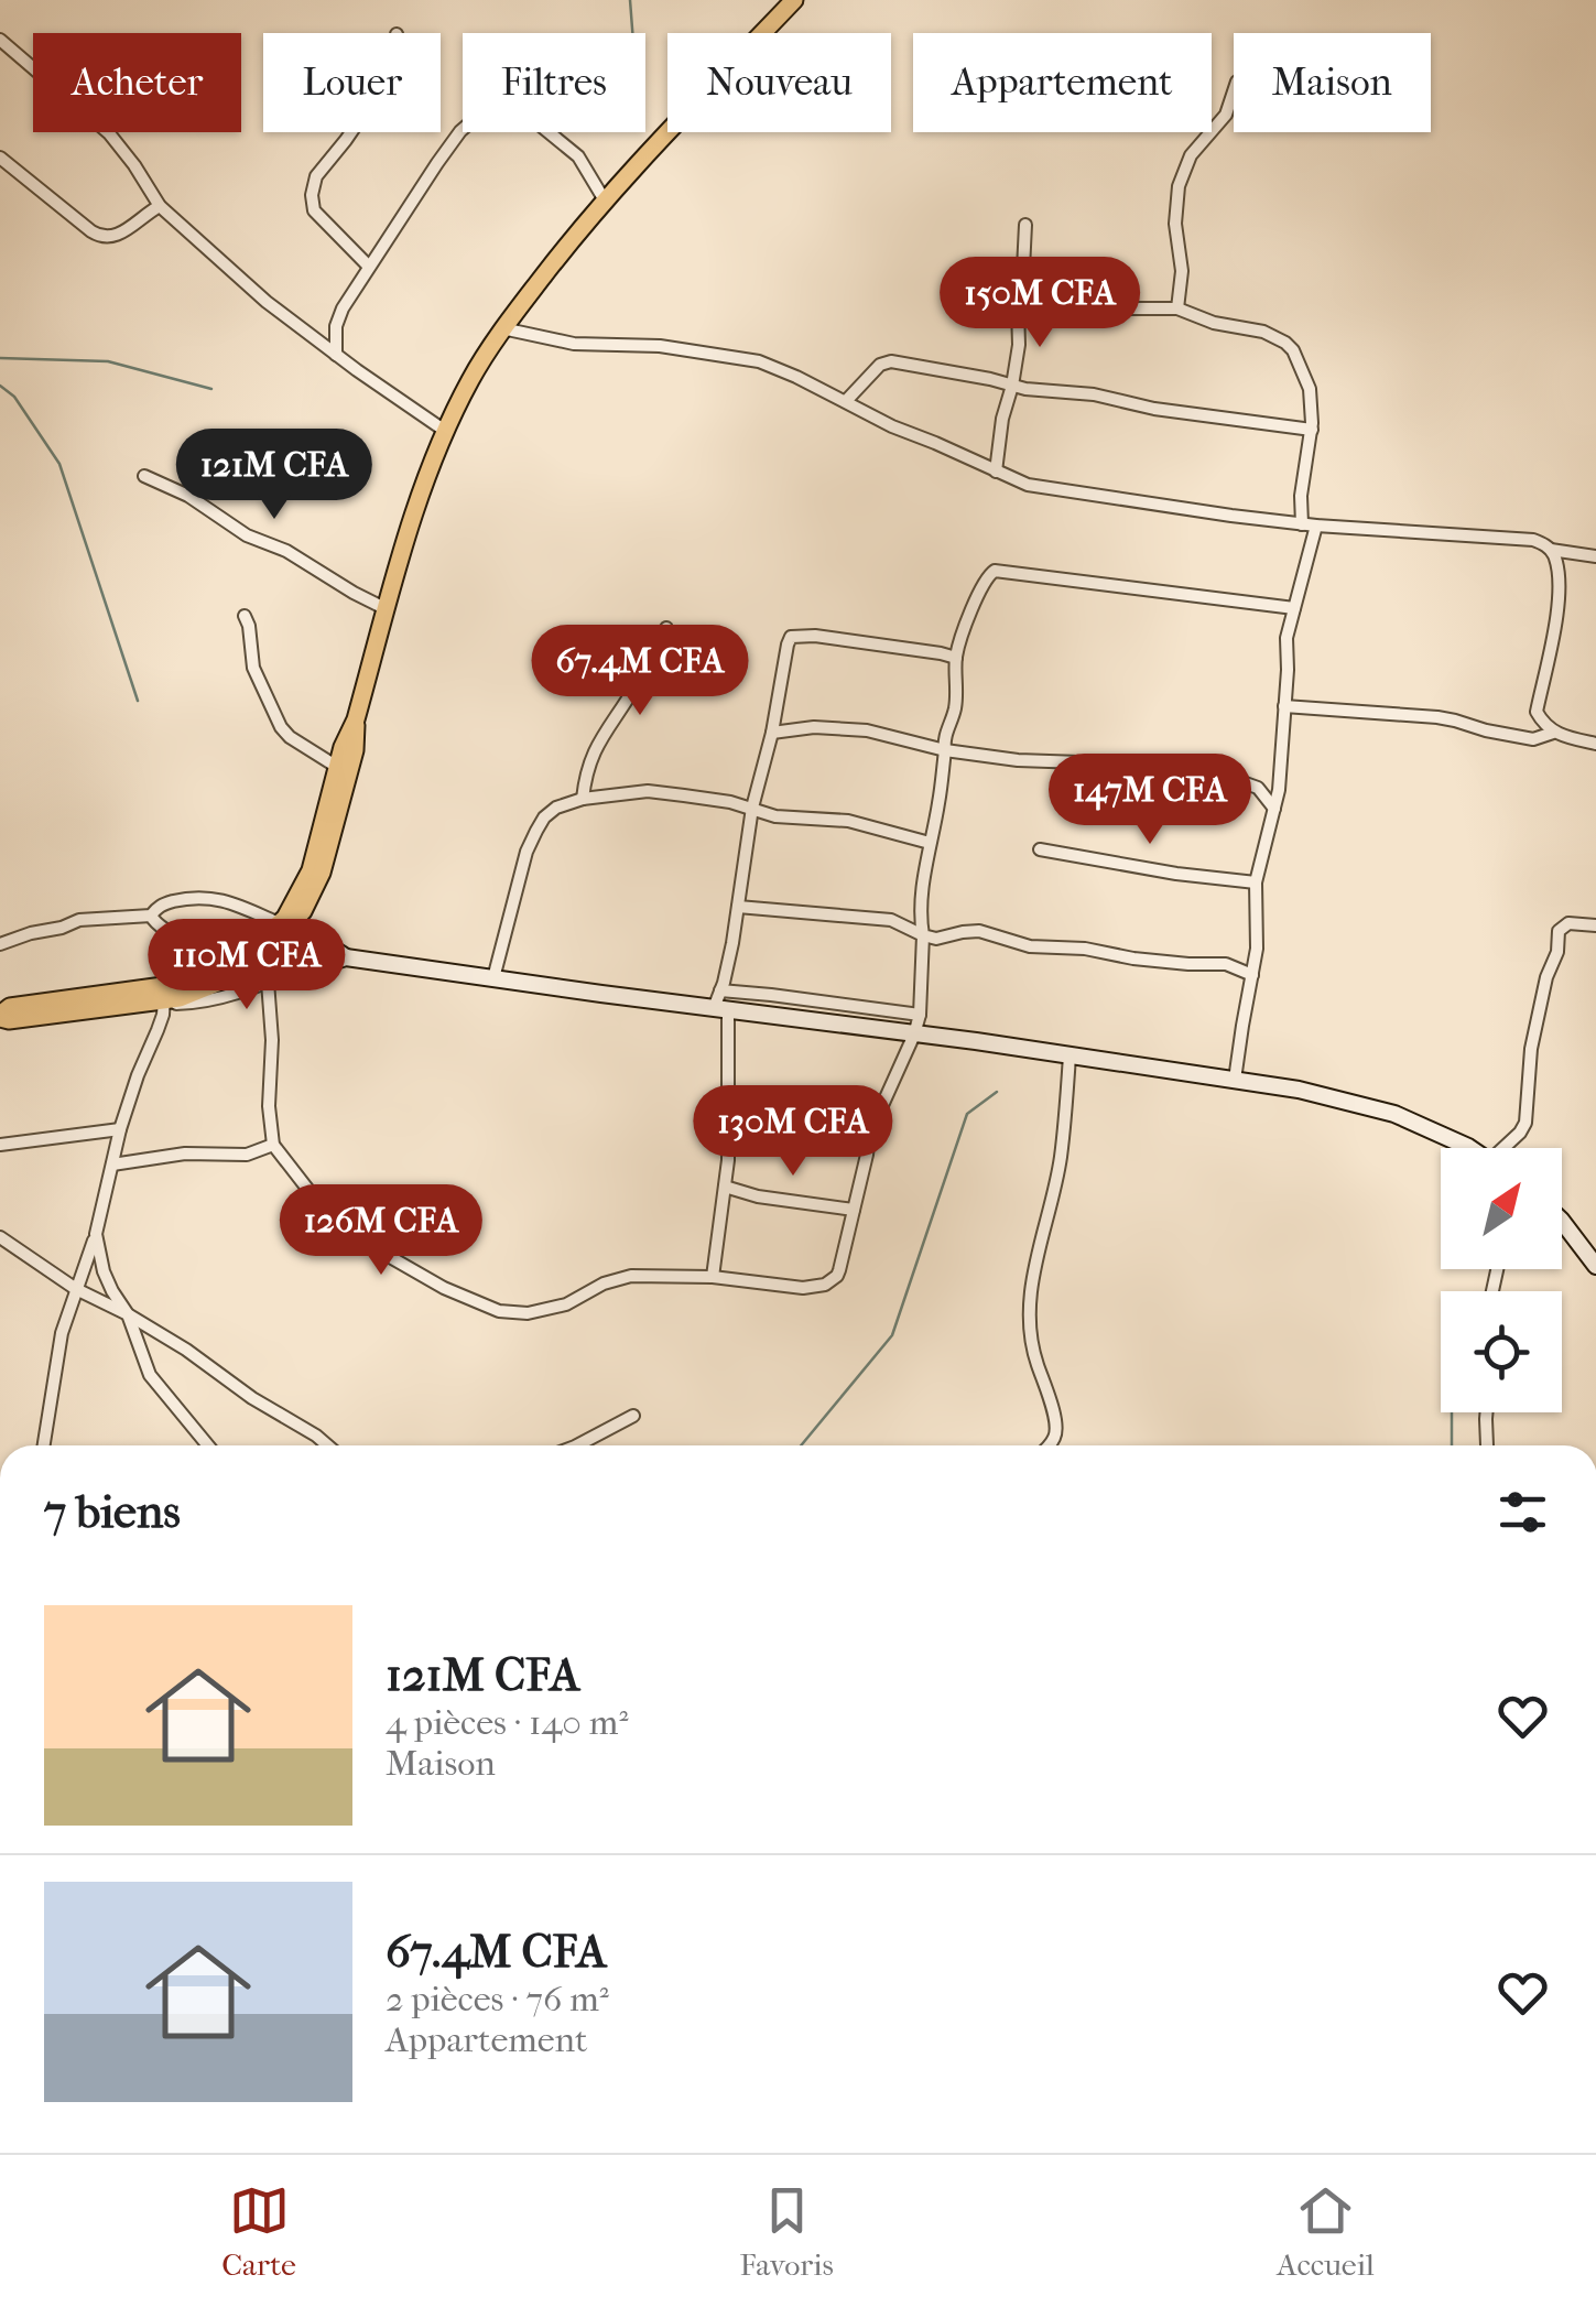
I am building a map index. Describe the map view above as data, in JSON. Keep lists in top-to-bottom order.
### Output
{
  "north": "top right",
  "page": {
    "chip": [
      "Acheter",
      "Louer",
      "Filtres",
      "Nouveau",
      "Appartement",
      "Maison"
    ],
    "price": [
      "150M CFA",
      "121M CFA",
      "67.4M CFA",
      "147M CFA",
      "110M CFA",
      "130M CFA",
      "126M CFA"
    ],
    "heading": "7 biens",
    "list": [
      {
        "name": "121M CFA",
        "note": "4 pièces · 140 m² · Maison"
      },
      {
        "name": "67.4M CFA",
        "note": "2 pièces · 76 m² · Appartement"
      }
    ],
    "tabs": ["Carte", "Favoris", "Accueil"]
  }
}
